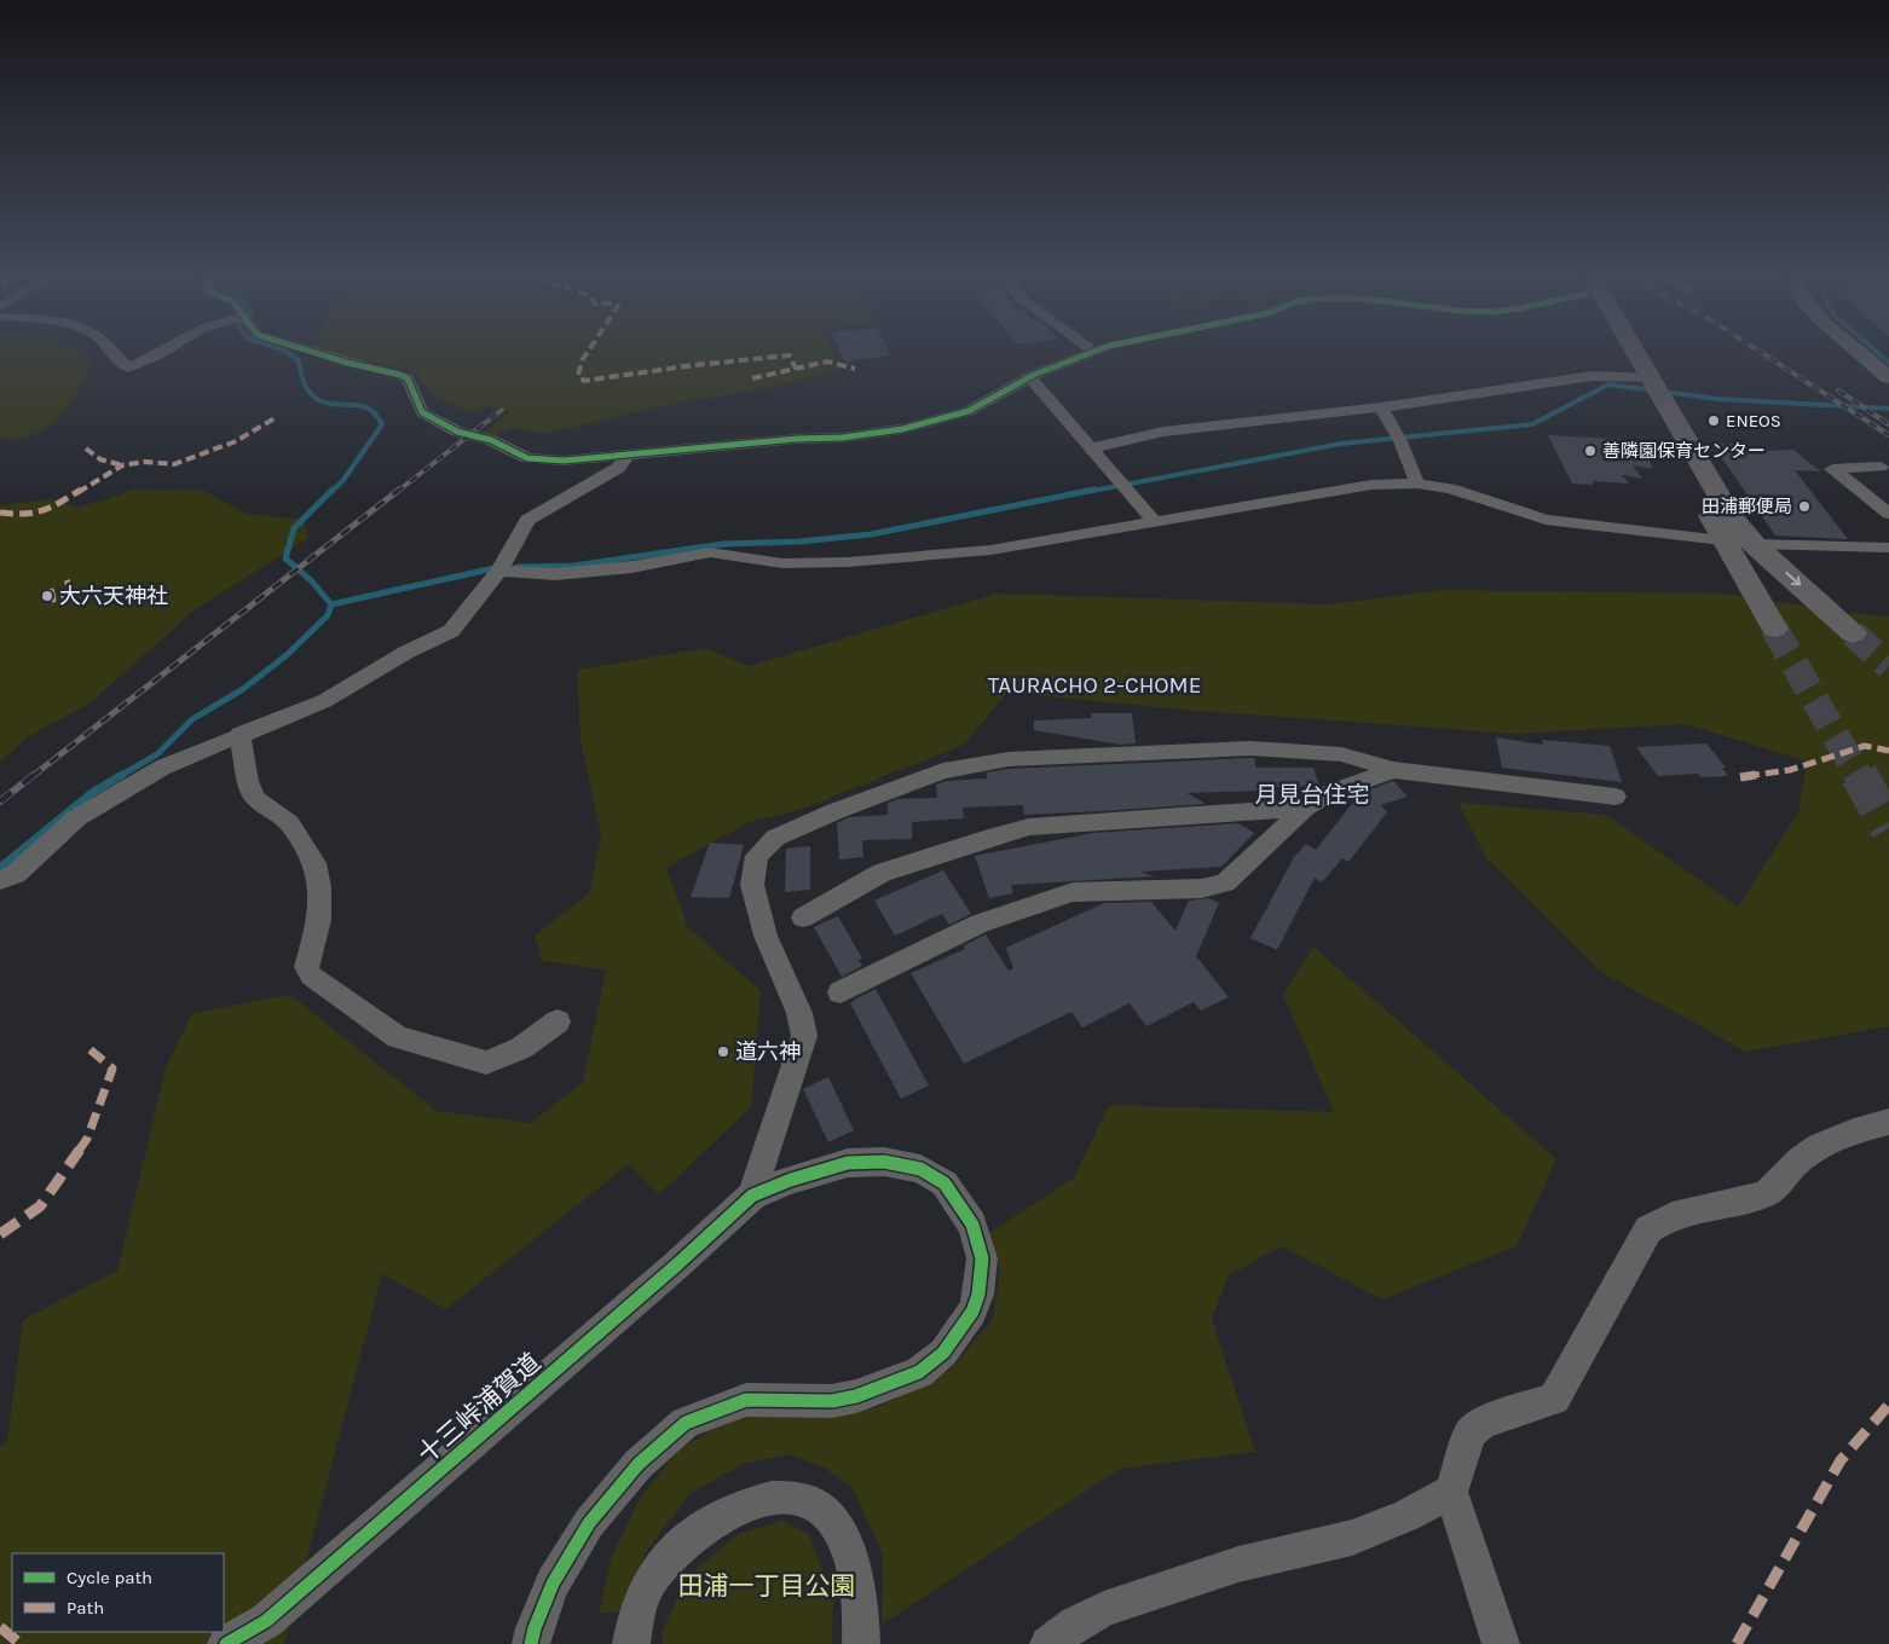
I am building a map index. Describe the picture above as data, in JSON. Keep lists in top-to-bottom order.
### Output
{
  "streets": {
    "street": ["十三峠浦賀道"]
  },
  "districts": ["TAURACHO 2-CHOME", "月見台住宅"],
  "parks": ["田浦一丁目公園"],
  "places": [
    "ENEOS",
    "善隣園保育センター",
    "田浦郵便局",
    "大六天神社",
    "道六神"
  ],
  "legend": ["Cycle path", "Path"]
}
